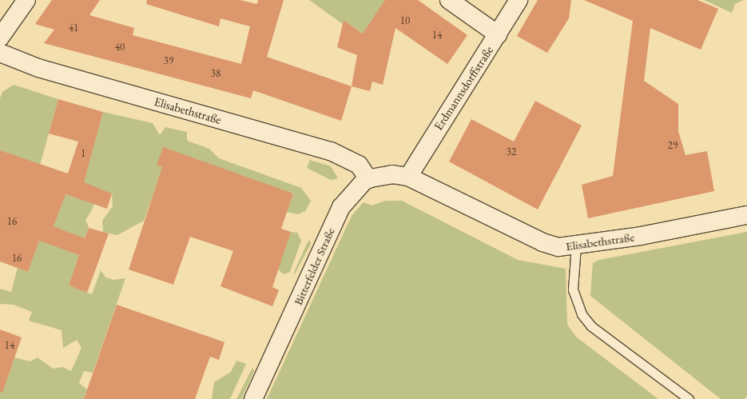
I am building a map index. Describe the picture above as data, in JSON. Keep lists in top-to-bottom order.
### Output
{
  "streets": {
    "street": ["Erdmannsdorffstraße", "Elisabethstraße", "Bitterfelder Straße"]
  },
  "crossings": [
    ["Erdmannsdorffstraße", "Elisabethstraße"],
    ["Erdmannsdorffstraße", "Bitterfelder Straße"],
    ["Elisabethstraße", "Bitterfelder Straße"]
  ],
  "house_numbers": [
    "10",
    "41",
    "14",
    "40",
    "39",
    "38",
    "29",
    "32",
    "1",
    "16",
    "16",
    "14"
  ]
}
